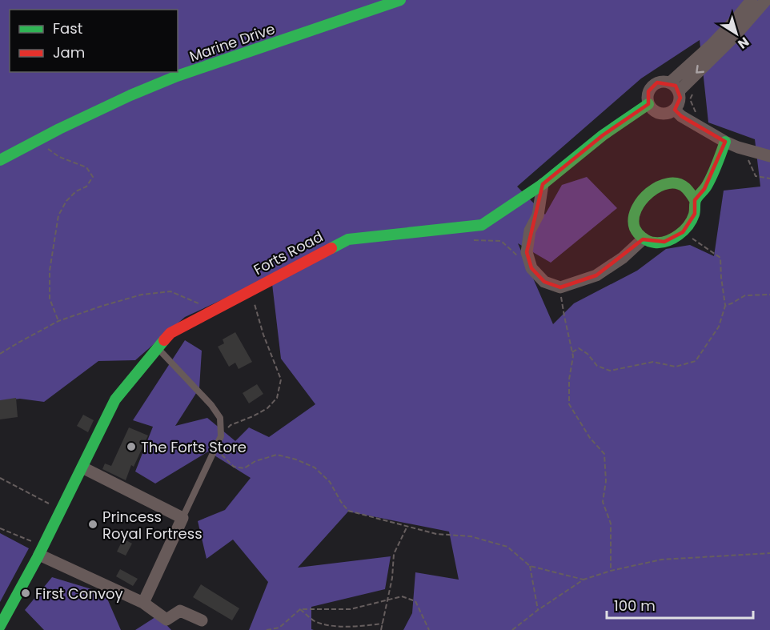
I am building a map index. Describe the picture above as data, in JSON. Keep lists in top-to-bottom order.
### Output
{
  "streets": {
    "street": ["Marine Drive", "Forts Road"]
  },
  "places": ["The Forts Store", "Princess Royal Fortress", "First Convoy"],
  "legend": ["Fast", "Jam"],
  "scale_bar": "100 m",
  "north": "bottom right"
}
